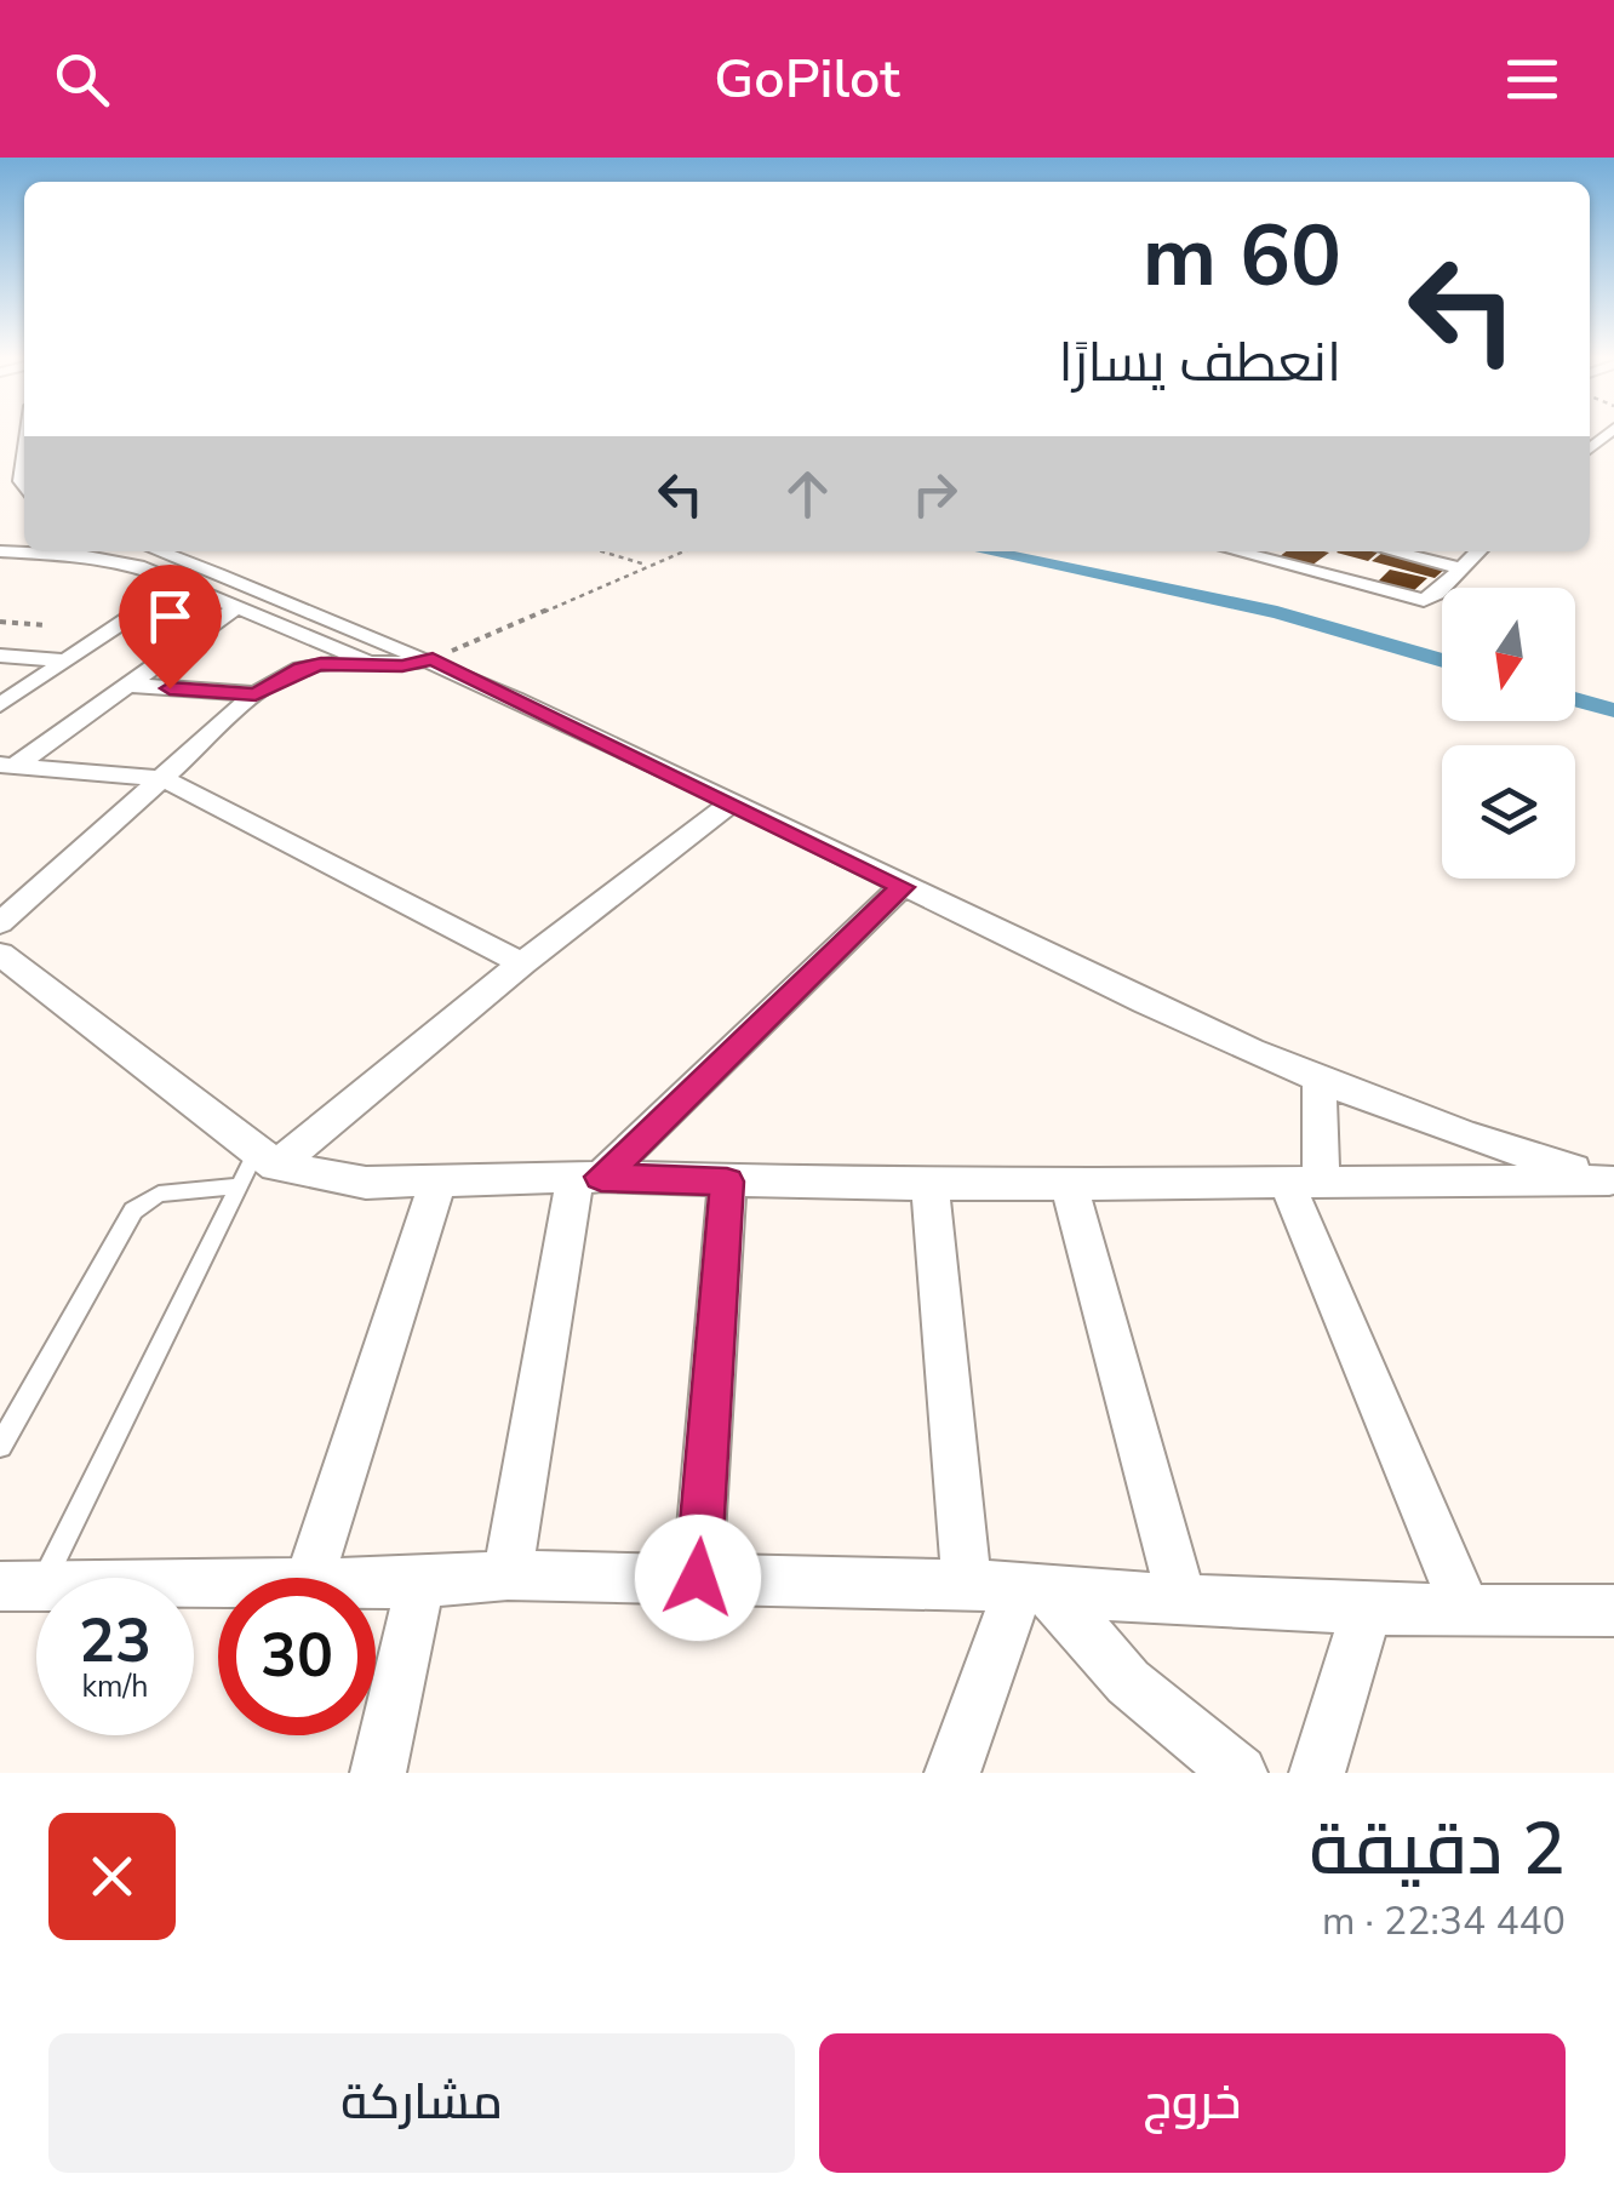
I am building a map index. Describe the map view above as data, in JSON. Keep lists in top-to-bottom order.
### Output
{
  "north": "bottom",
  "page": {
    "header": "GoPilot",
    "turn": ["60 m", "انعطف يسارًا"],
    "speed": "23 km/h",
    "limit": "30",
    "heading": ["2 دقيقة", "440 m · 22:34"],
    "buttons": ["خروج", "مشاركة"]
  }
}
